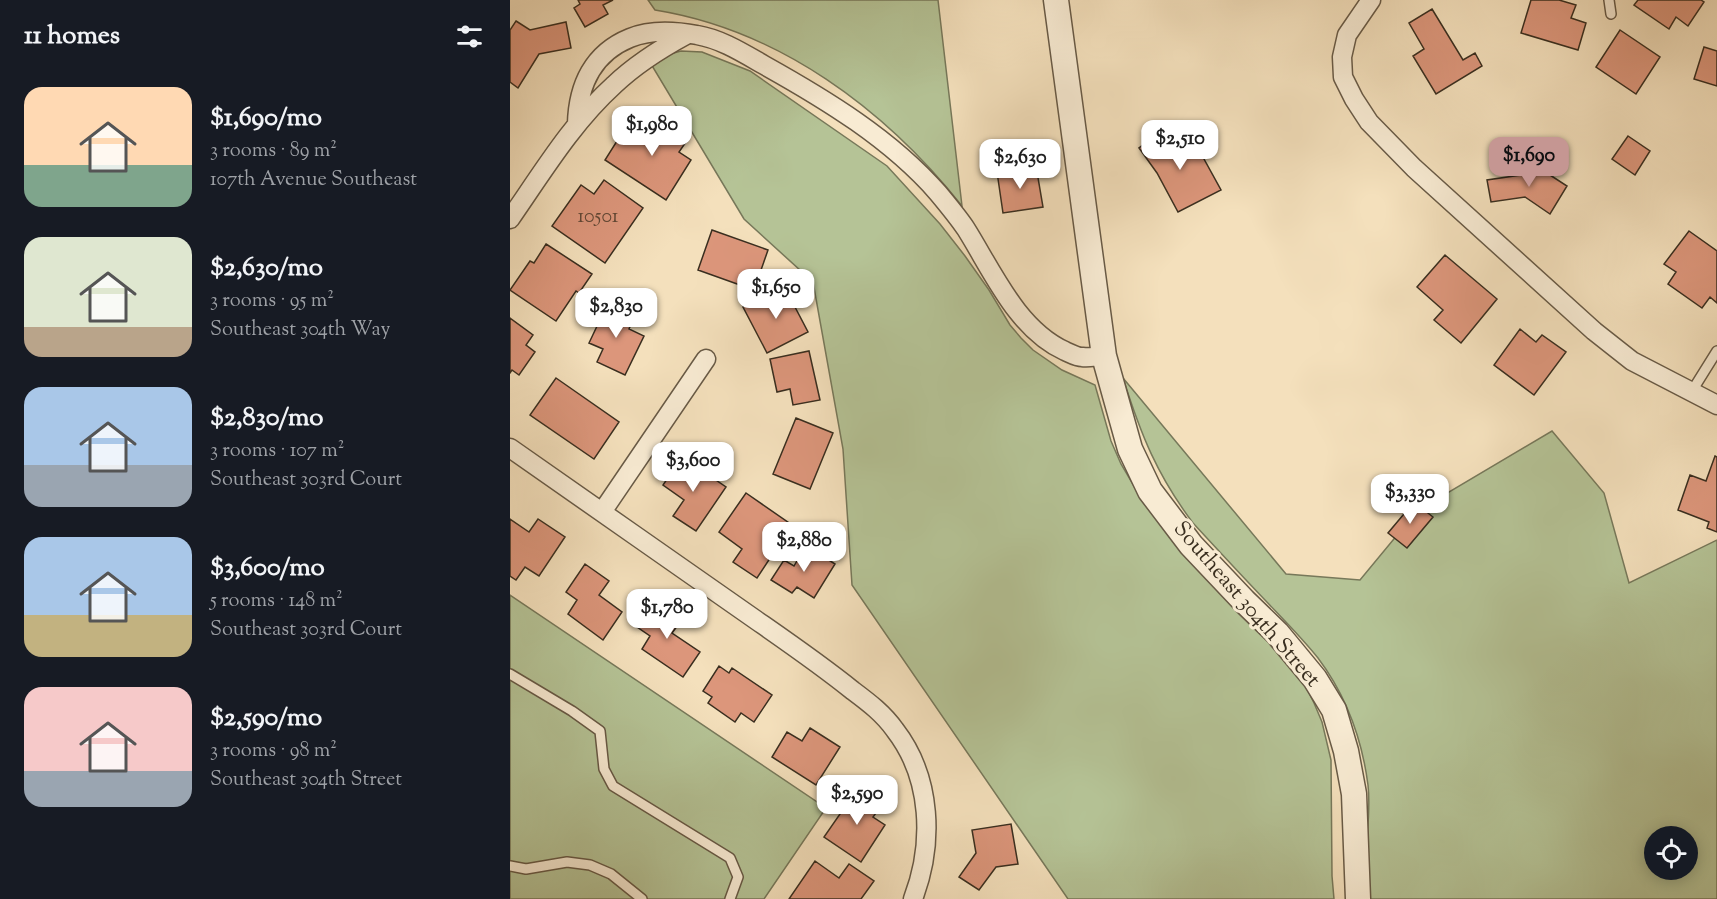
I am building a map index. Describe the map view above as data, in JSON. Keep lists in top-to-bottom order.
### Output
{
  "streets": {
    "street": ["Southeast 304th Street"]
  },
  "house_numbers": ["10501"],
  "page": {
    "heading": "11 homes",
    "list": [
      {
        "name": "$1,690/mo",
        "note": "3 rooms · 89 m² · 107th Avenue Southeast"
      },
      {
        "name": "$2,630/mo",
        "note": "3 rooms · 95 m² · Southeast 304th Way"
      },
      {
        "name": "$2,830/mo",
        "note": "3 rooms · 107 m² · Southeast 303rd Court"
      },
      {
        "name": "$3,600/mo",
        "note": "5 rooms · 148 m² · Southeast 303rd Court"
      },
      {
        "name": "$2,590/mo",
        "note": "3 rooms · 98 m² · Southeast 304th Street"
      }
    ],
    "price": [
      "$1,980",
      "$2,510",
      "$1,690",
      "$2,630",
      "$1,650",
      "$2,830",
      "$3,600",
      "$3,330",
      "$2,880",
      "$1,780",
      "$2,590"
    ]
  }
}
